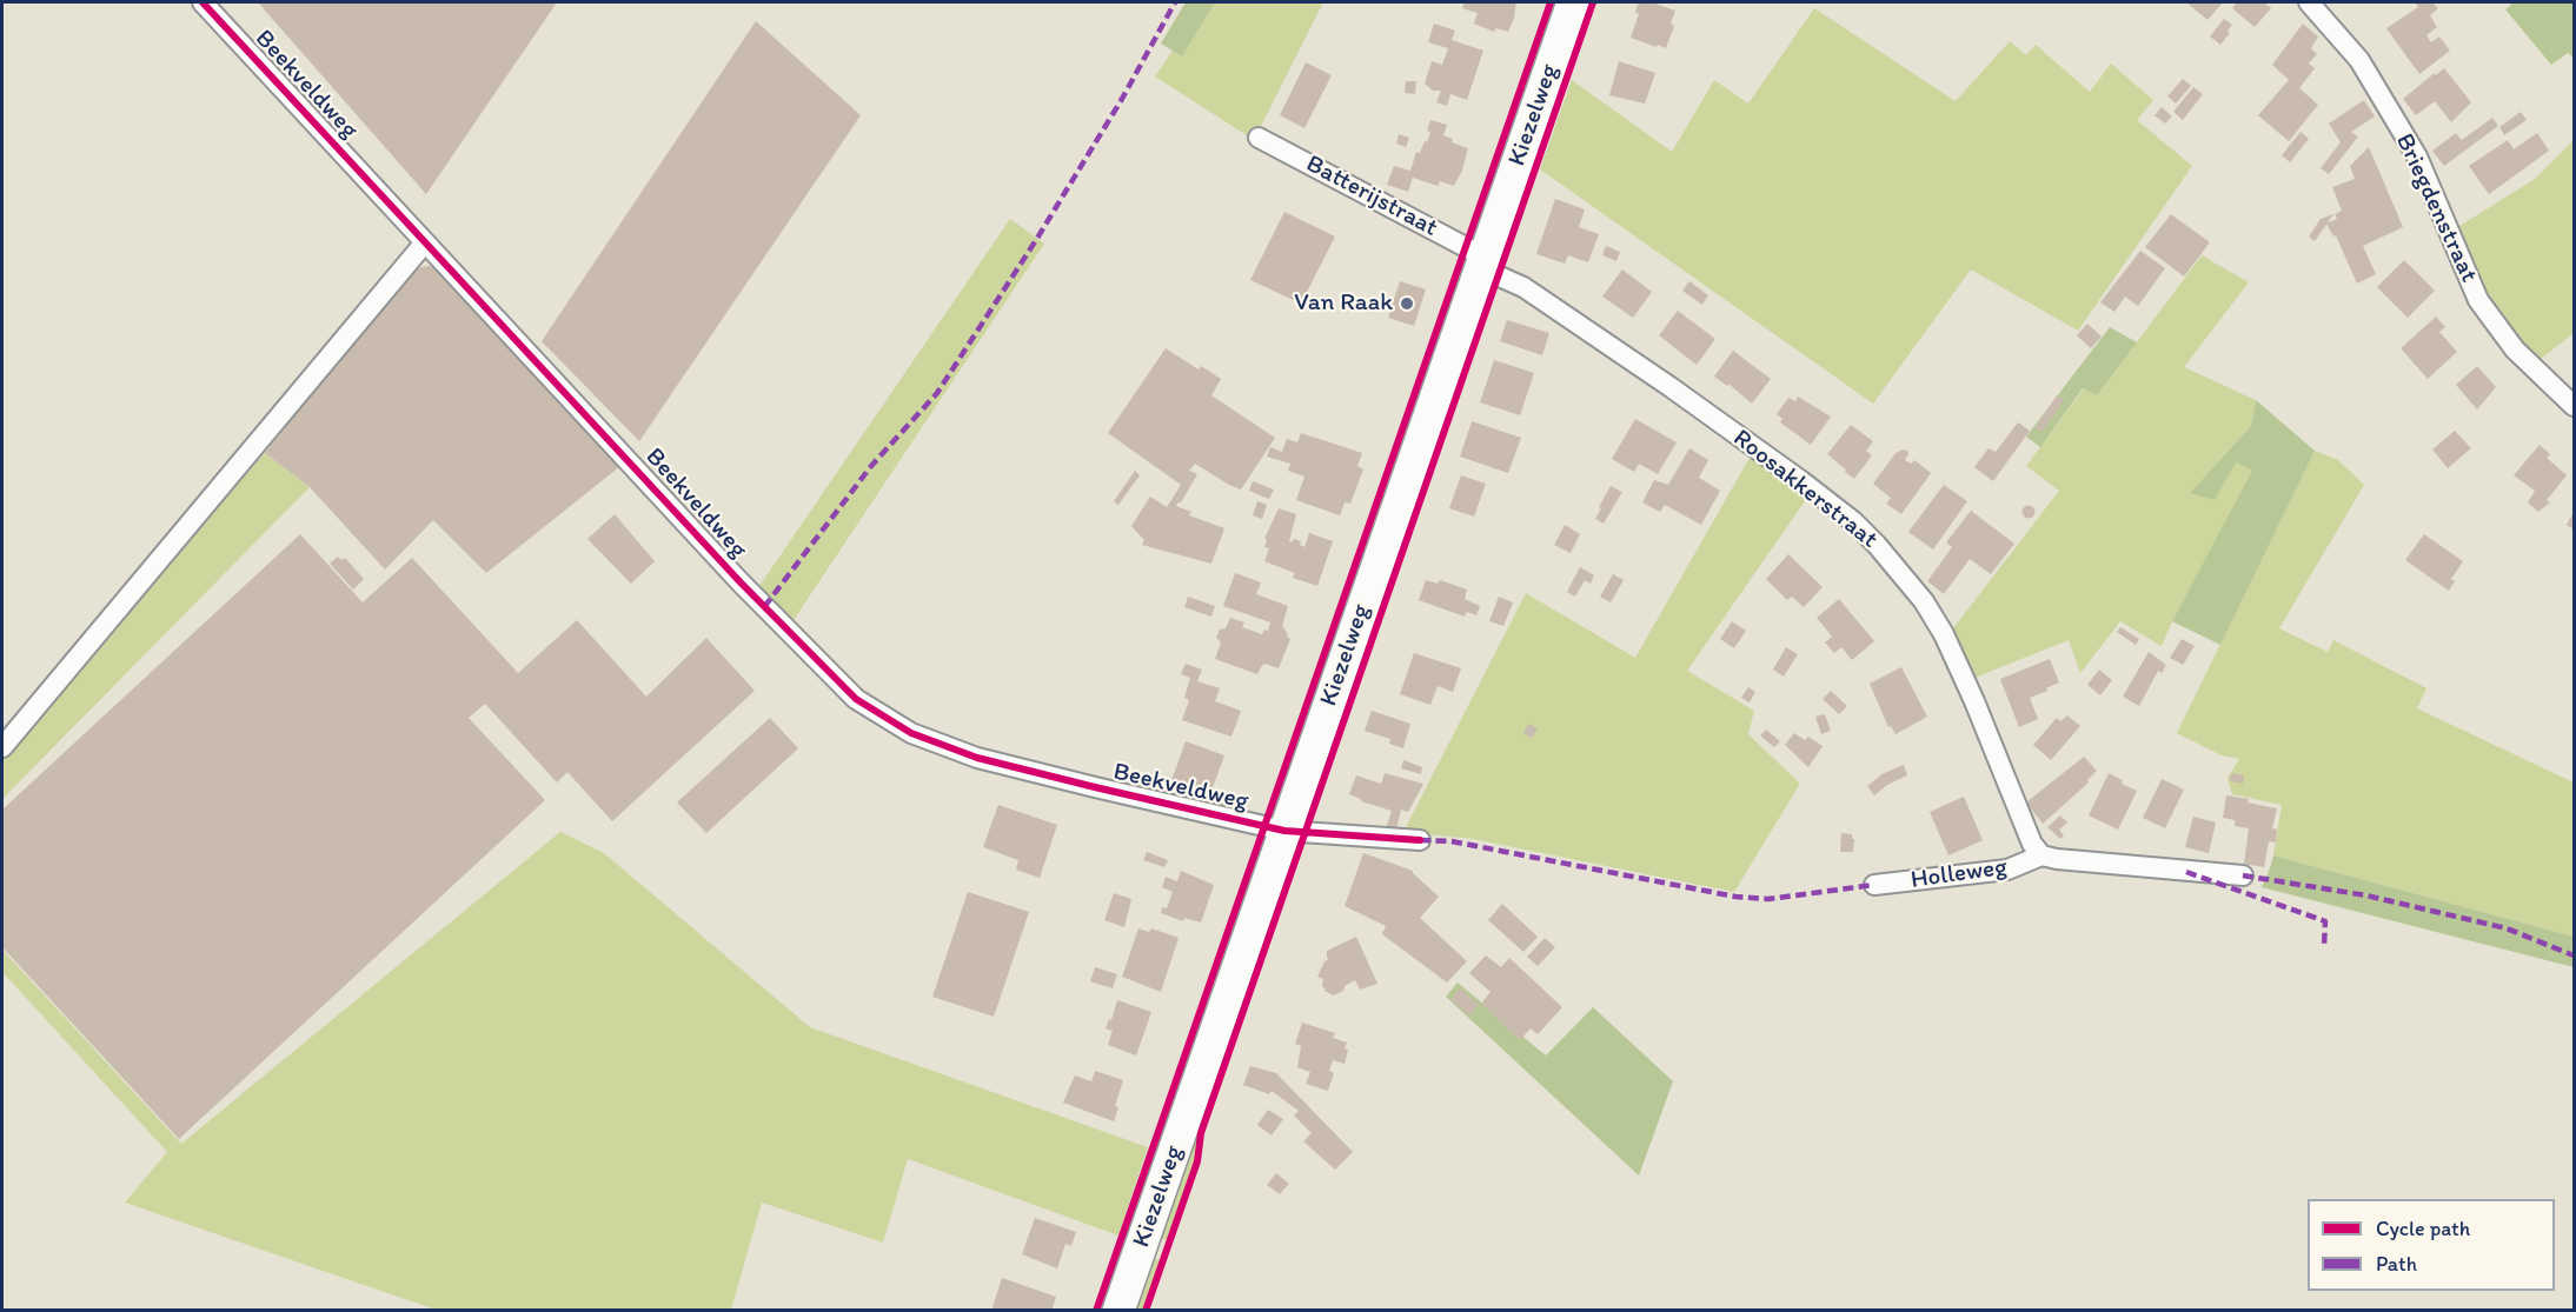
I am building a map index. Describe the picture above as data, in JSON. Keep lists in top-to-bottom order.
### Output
{
  "streets": {
    "main road": ["Kiezelweg"],
    "street": [
      "Beekveldweg",
      "Batterijstraat",
      "Briegdenstraat",
      "Roosakkerstraat",
      "Holleweg"
    ]
  },
  "crossings": [
    ["Beekveldweg", "Kiezelweg"],
    ["Kiezelweg", "Batterijstraat"],
    ["Kiezelweg", "Roosakkerstraat"],
    ["Batterijstraat", "Roosakkerstraat"],
    ["Roosakkerstraat", "Holleweg"]
  ],
  "places": ["Van Raak"],
  "legend": ["Cycle path", "Path"]
}
